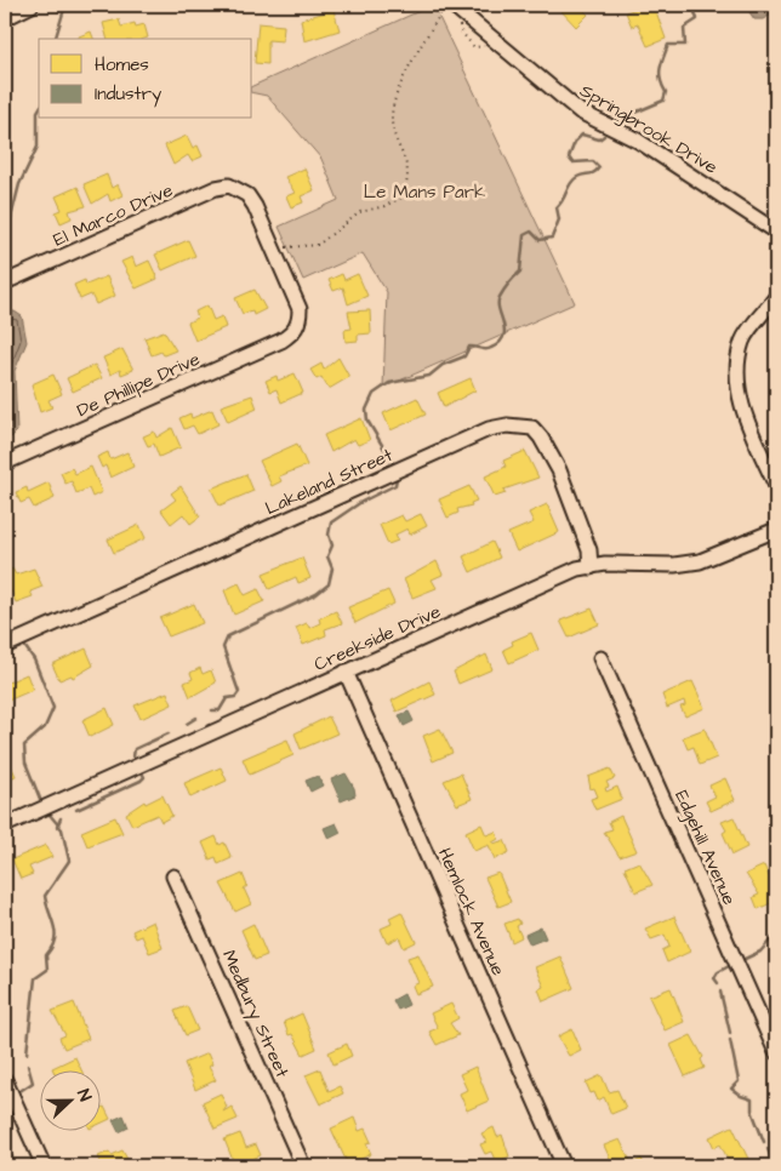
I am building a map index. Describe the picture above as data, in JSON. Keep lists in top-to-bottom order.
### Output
{
  "streets": {
    "street": [
      "Springbrook Drive",
      "El Marco Drive",
      "De Phillipe Drive",
      "Lakeland Street",
      "Creekside Drive",
      "Edgehill Avenue",
      "Hemlock Avenue",
      "Medbury Street"
    ]
  },
  "crossings": [
    ["El Marco Drive", "De Phillipe Drive"],
    ["Lakeland Street", "Creekside Drive"],
    ["Creekside Drive", "Hemlock Avenue"]
  ],
  "parks": ["Le Mans Park"],
  "legend": ["Homes", "Industry"],
  "north": "right"
}
